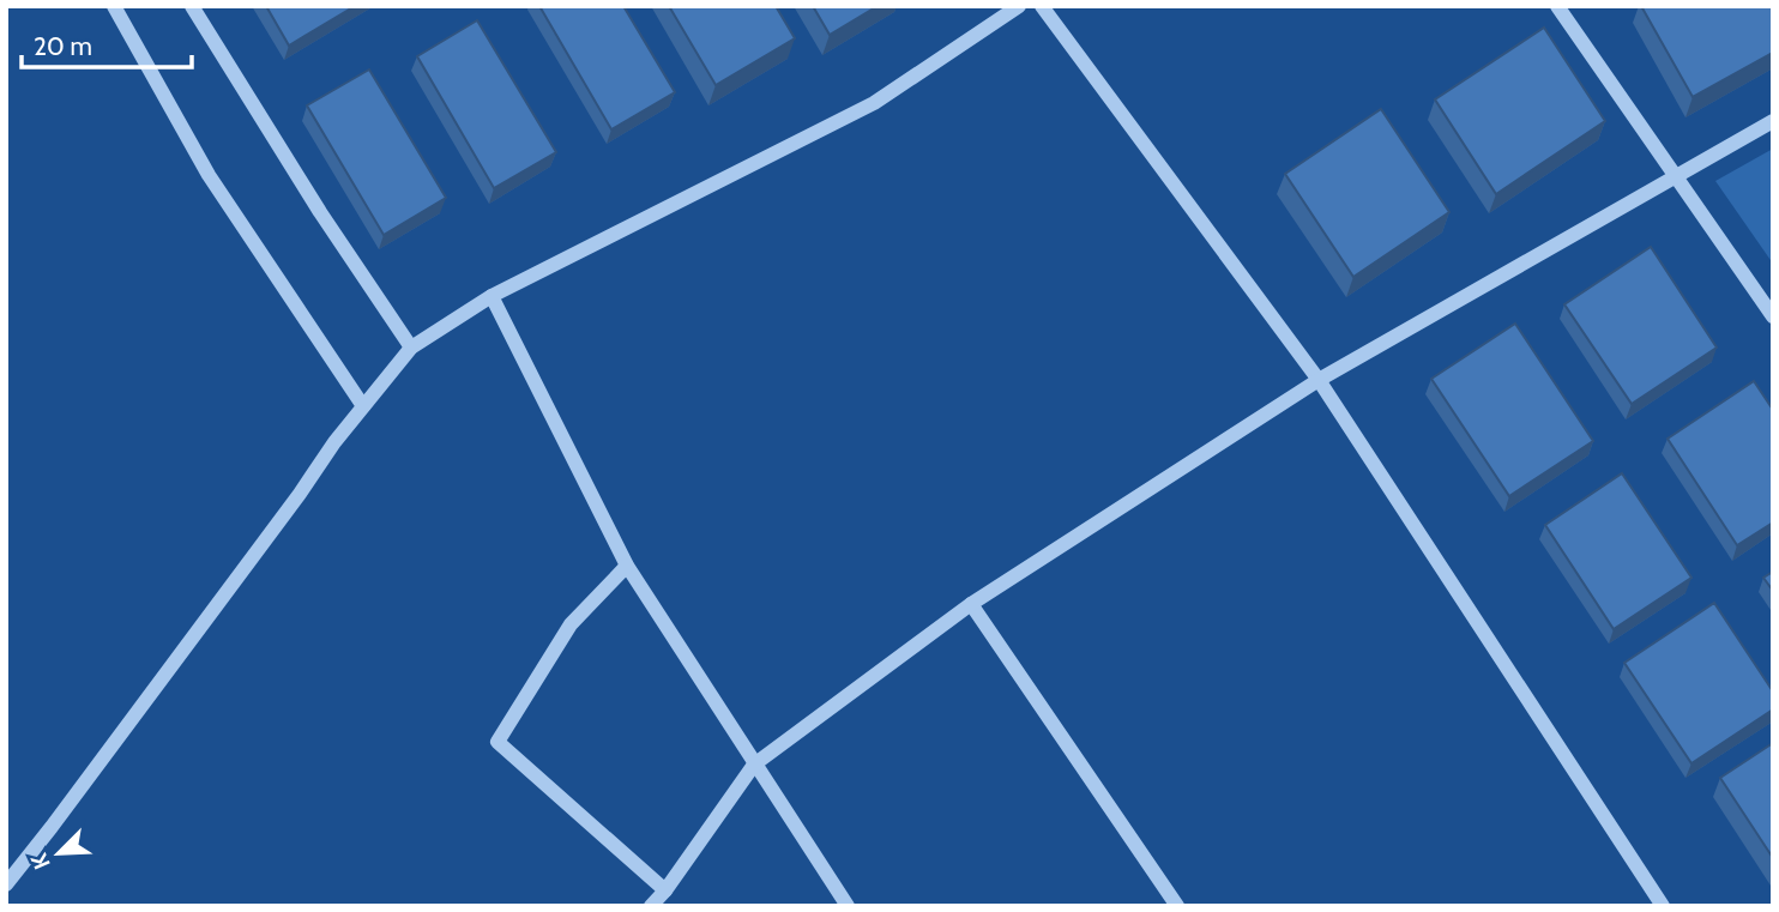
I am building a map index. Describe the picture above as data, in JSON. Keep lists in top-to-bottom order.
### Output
{
  "scale_bar": "20 m",
  "north": "bottom left"
}
